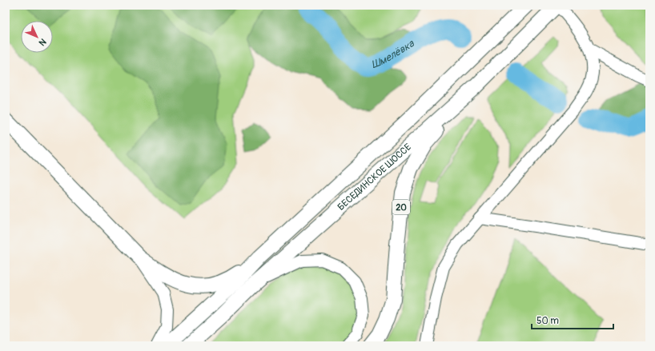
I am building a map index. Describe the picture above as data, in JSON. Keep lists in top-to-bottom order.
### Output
{
  "streets": {
    "main road": ["БЕСЕДИНСКОЕ ШОССЕ", "20"]
  },
  "crossings": [
    ["БЕСЕДИНСКОЕ ШОССЕ", "20"]
  ],
  "water": ["Шмелёвка"],
  "scale_bar": "50 m",
  "north": "bottom right"
}
